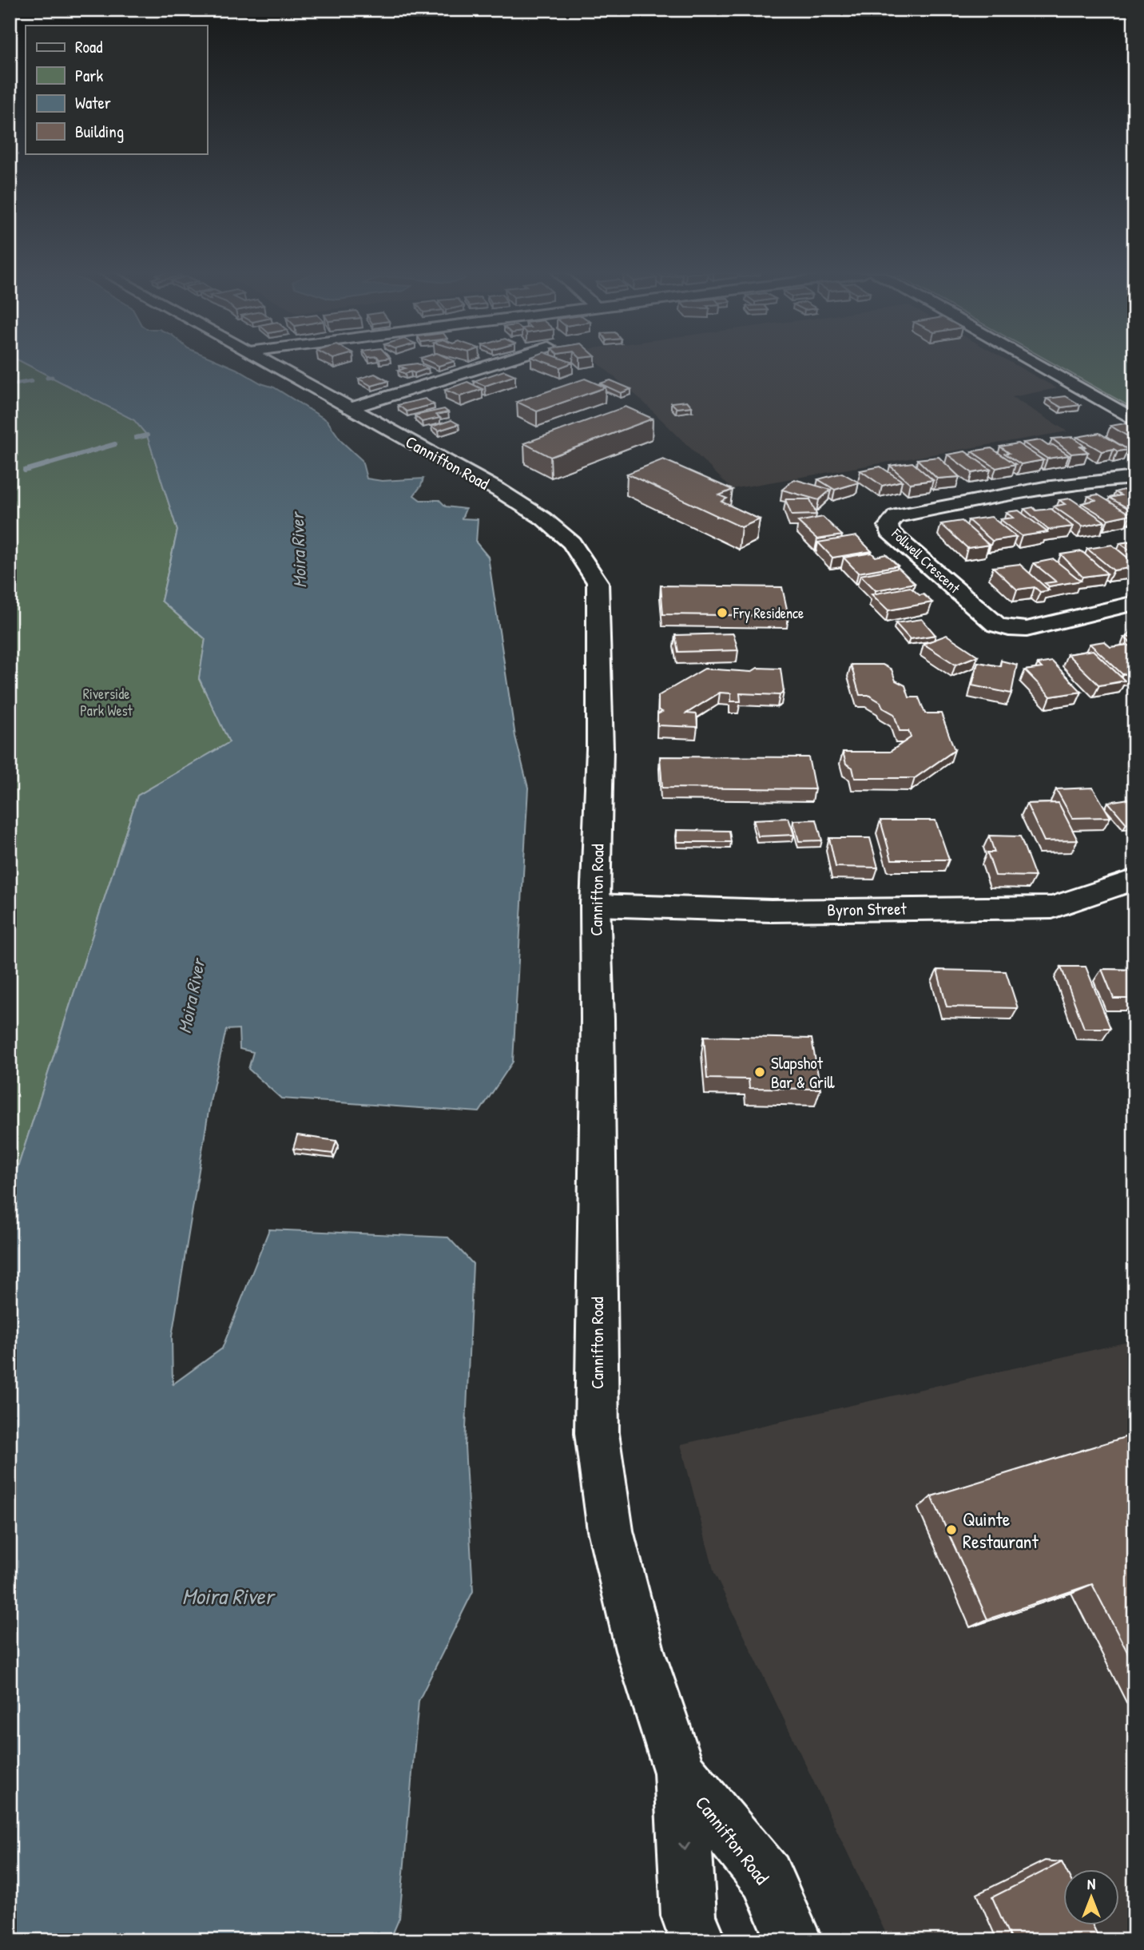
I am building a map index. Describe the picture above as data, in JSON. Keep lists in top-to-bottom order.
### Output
{
  "streets": {
    "street": ["Cannifton Road", "Follwell Crescent", "Byron Street"]
  },
  "crossings": [
    ["Cannifton Road", "Byron Street"]
  ],
  "water": ["Moira River"],
  "parks": ["Riverside Park West"],
  "places": ["Fry Residence", "Slapshot Bar & Grill", "Quinte Restaurant"],
  "legend": [
    "Road",
    "Park",
    "Water",
    "Building"
  ],
  "north": "top"
}
